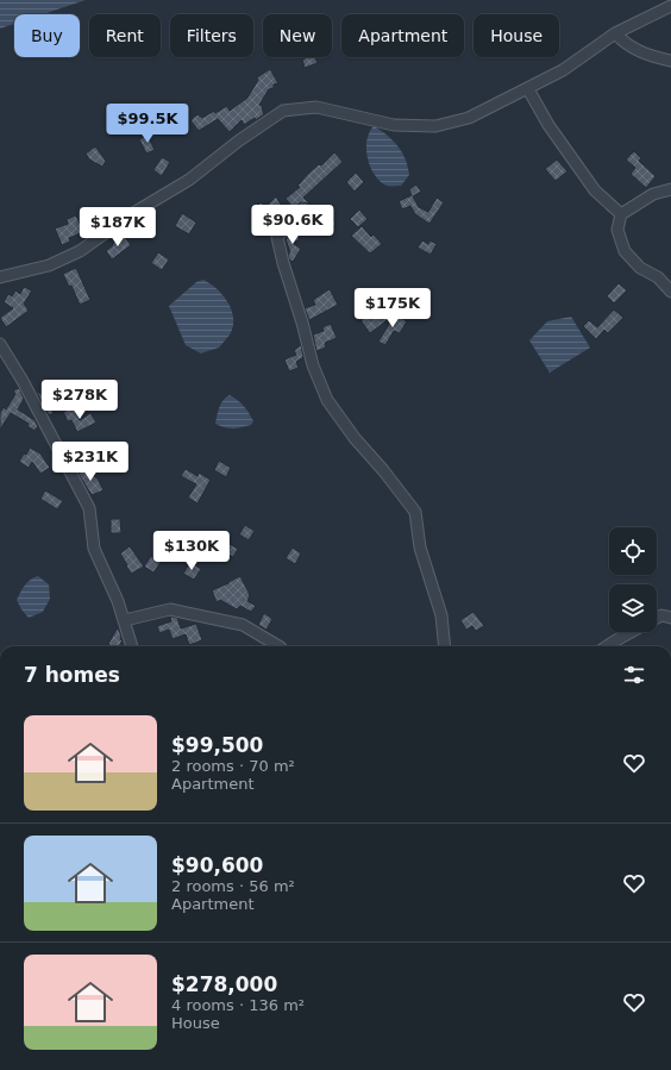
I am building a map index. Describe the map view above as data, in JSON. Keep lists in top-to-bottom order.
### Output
{
  "page": {
    "chip": [
      "Buy",
      "Rent",
      "Filters",
      "New",
      "Apartment",
      "House"
    ],
    "price": [
      "$99.5K",
      "$90.6K",
      "$187K",
      "$175K",
      "$278K",
      "$231K",
      "$130K"
    ],
    "heading": "7 homes",
    "list": [
      {
        "name": "$99,500",
        "note": "2 rooms · 70 m² · Apartment"
      },
      {
        "name": "$90,600",
        "note": "2 rooms · 56 m² · Apartment"
      },
      {
        "name": "$278,000",
        "note": "4 rooms · 136 m² · House"
      }
    ]
  }
}
